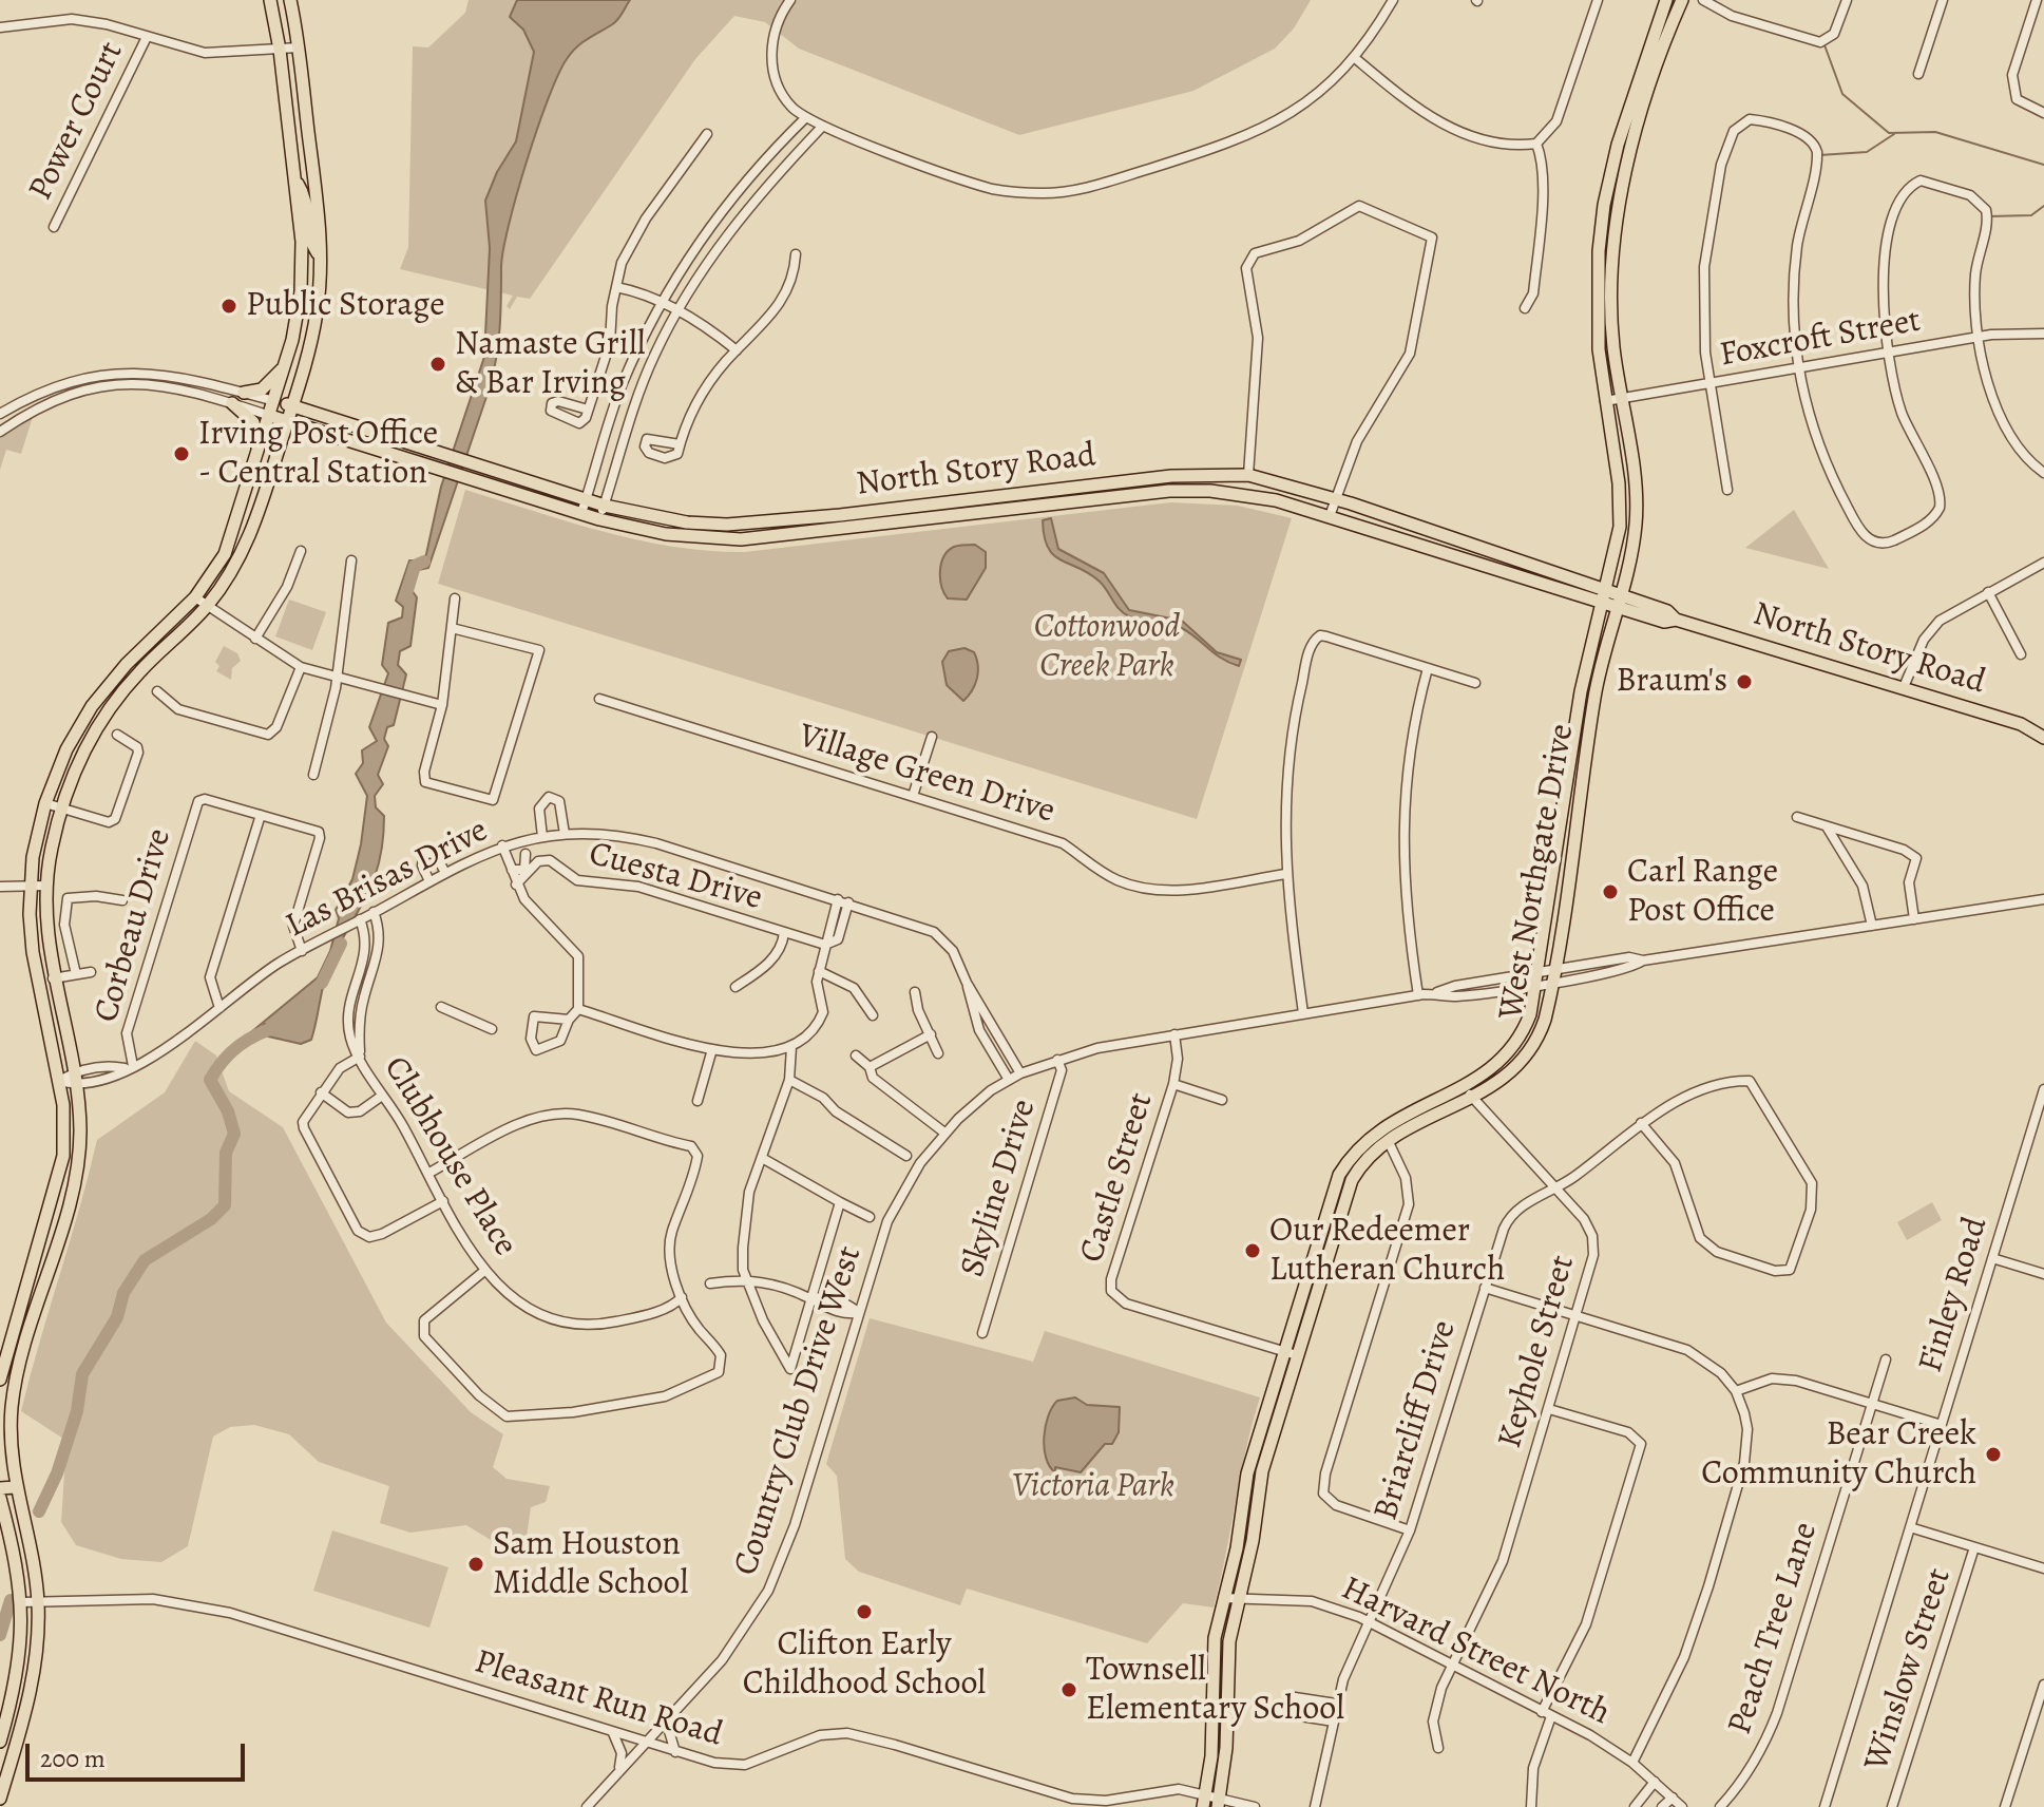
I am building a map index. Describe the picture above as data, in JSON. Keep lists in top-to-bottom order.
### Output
{
  "streets": {
    "main road": ["North Story Road", "West Northgate Drive"],
    "street": [
      "Power Court",
      "Foxcroft Street",
      "Village Green Drive",
      "Cuesta Drive",
      "Las Brisas Drive",
      "Corbeau Drive",
      "Clubhouse Place",
      "Castle Street",
      "Skyline Drive",
      "Finley Road",
      "Keyhole Street",
      "Country Club Drive West",
      "Briarcliff Drive",
      "Peach Tree Lane",
      "Harvard Street North",
      "Winslow Street",
      "Pleasant Run Road"
    ]
  },
  "crossings": [
    ["Foxcroft Street", "West Northgate Drive"],
    ["North Story Road", "West Northgate Drive"],
    ["West Northgate Drive", "Castle Street"],
    ["West Northgate Drive", "Keyhole Street"],
    ["West Northgate Drive", "Country Club Drive West"],
    ["West Northgate Drive", "Harvard Street North"],
    ["West Northgate Drive", "Pleasant Run Road"],
    ["Las Brisas Drive", "Corbeau Drive"],
    ["Las Brisas Drive", "Clubhouse Place"],
    ["Las Brisas Drive", "Country Club Drive West"],
    ["Castle Street", "Country Club Drive West"],
    ["Skyline Drive", "Country Club Drive West"],
    ["Keyhole Street", "Briarcliff Drive"],
    ["Keyhole Street", "Harvard Street North"],
    ["Country Club Drive West", "Pleasant Run Road"],
    ["Briarcliff Drive", "Harvard Street North"]
  ],
  "parks": ["Cottonwood Creek Park", "Victoria Park"],
  "places": [
    "Public Storage",
    "Namaste Grill & Bar Irving",
    "Irving Post Office - Central Station",
    "Braum's",
    "Carl Range Post Office",
    "Our Redeemer Lutheran Church",
    "Bear Creek Community Church",
    "Sam Houston Middle School",
    "Clifton Early Childhood School",
    "Townsell Elementary School"
  ],
  "scale_bar": "200 m"
}
